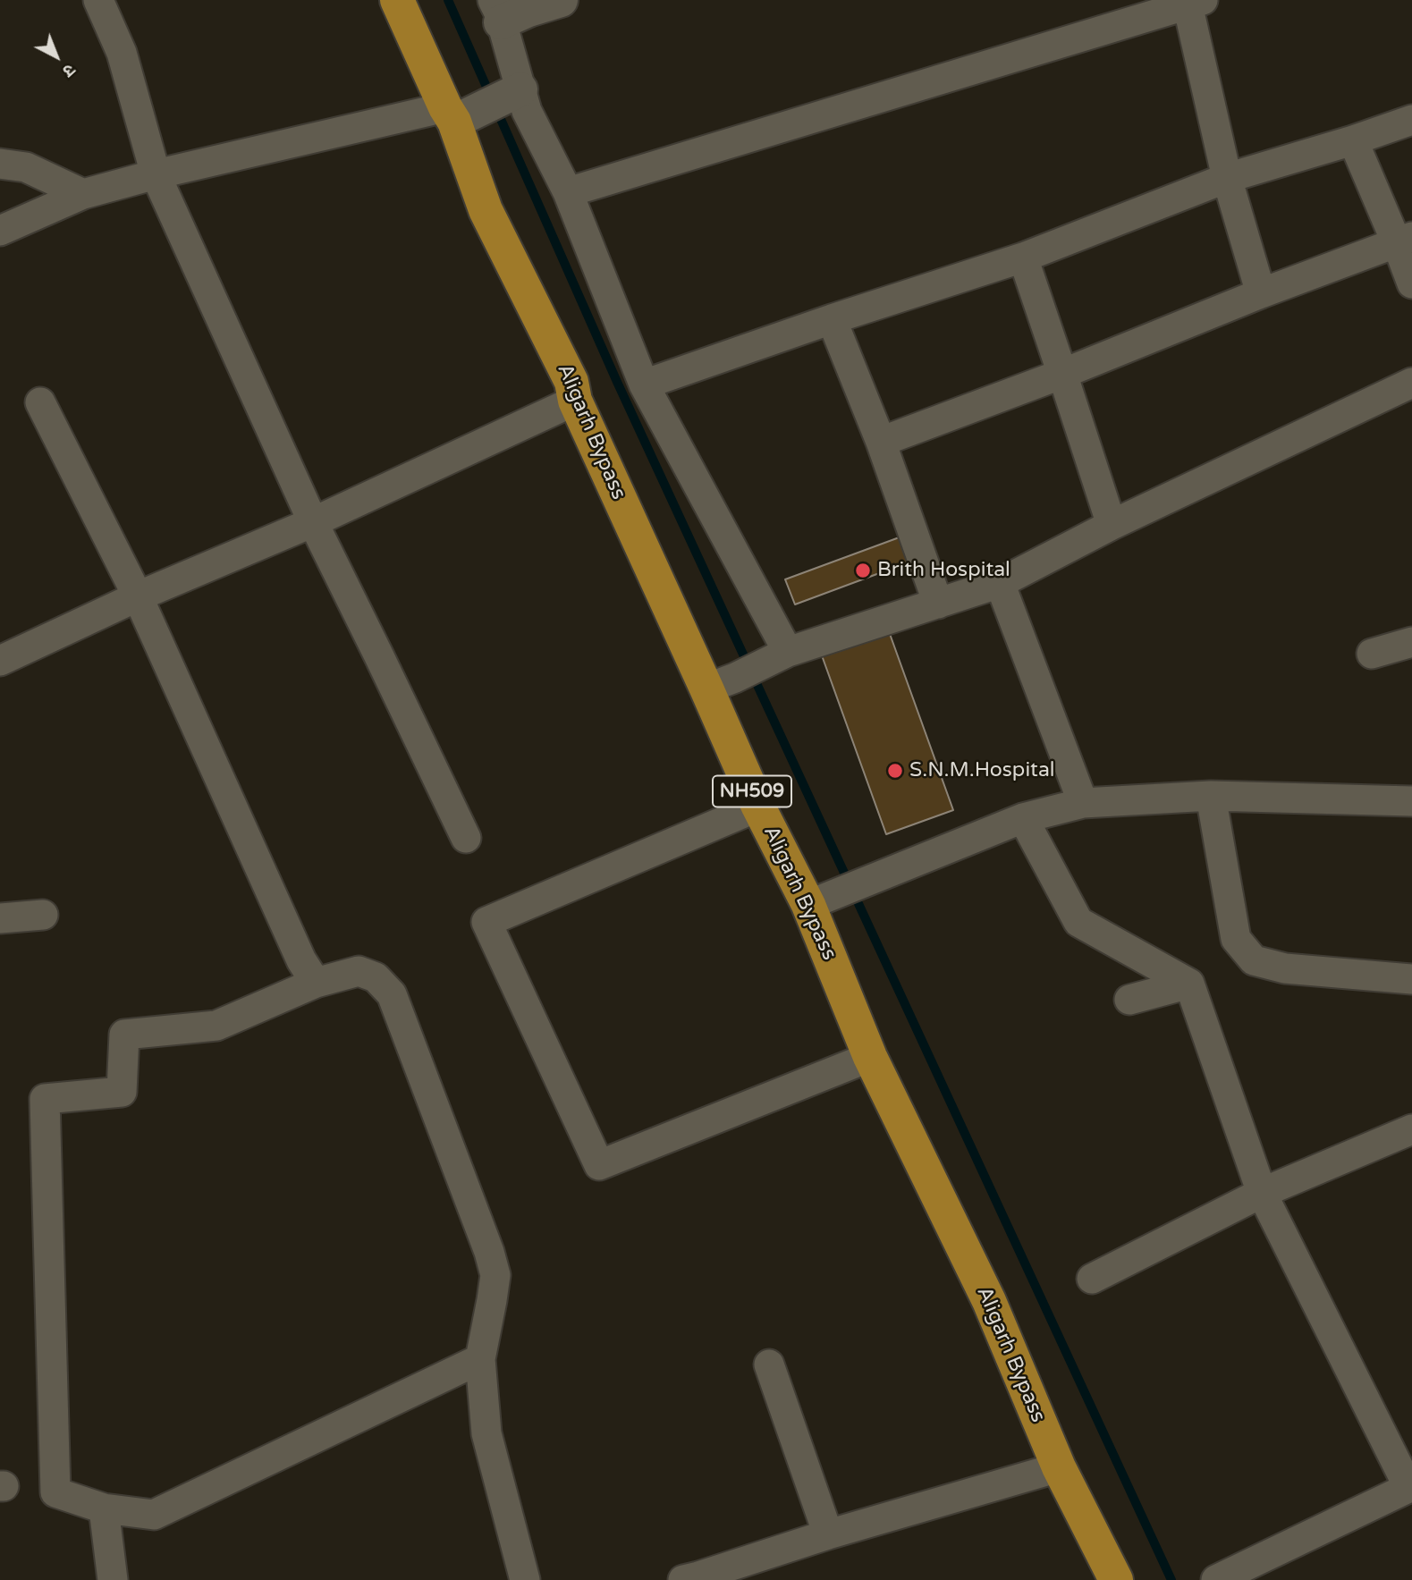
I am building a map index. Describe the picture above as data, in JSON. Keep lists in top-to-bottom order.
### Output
{
  "streets": {
    "highway": ["Aligarh Bypass", "NH509"]
  },
  "places": ["Brith Hospital", "S.N.M.Hospital"],
  "north": "bottom right"
}
